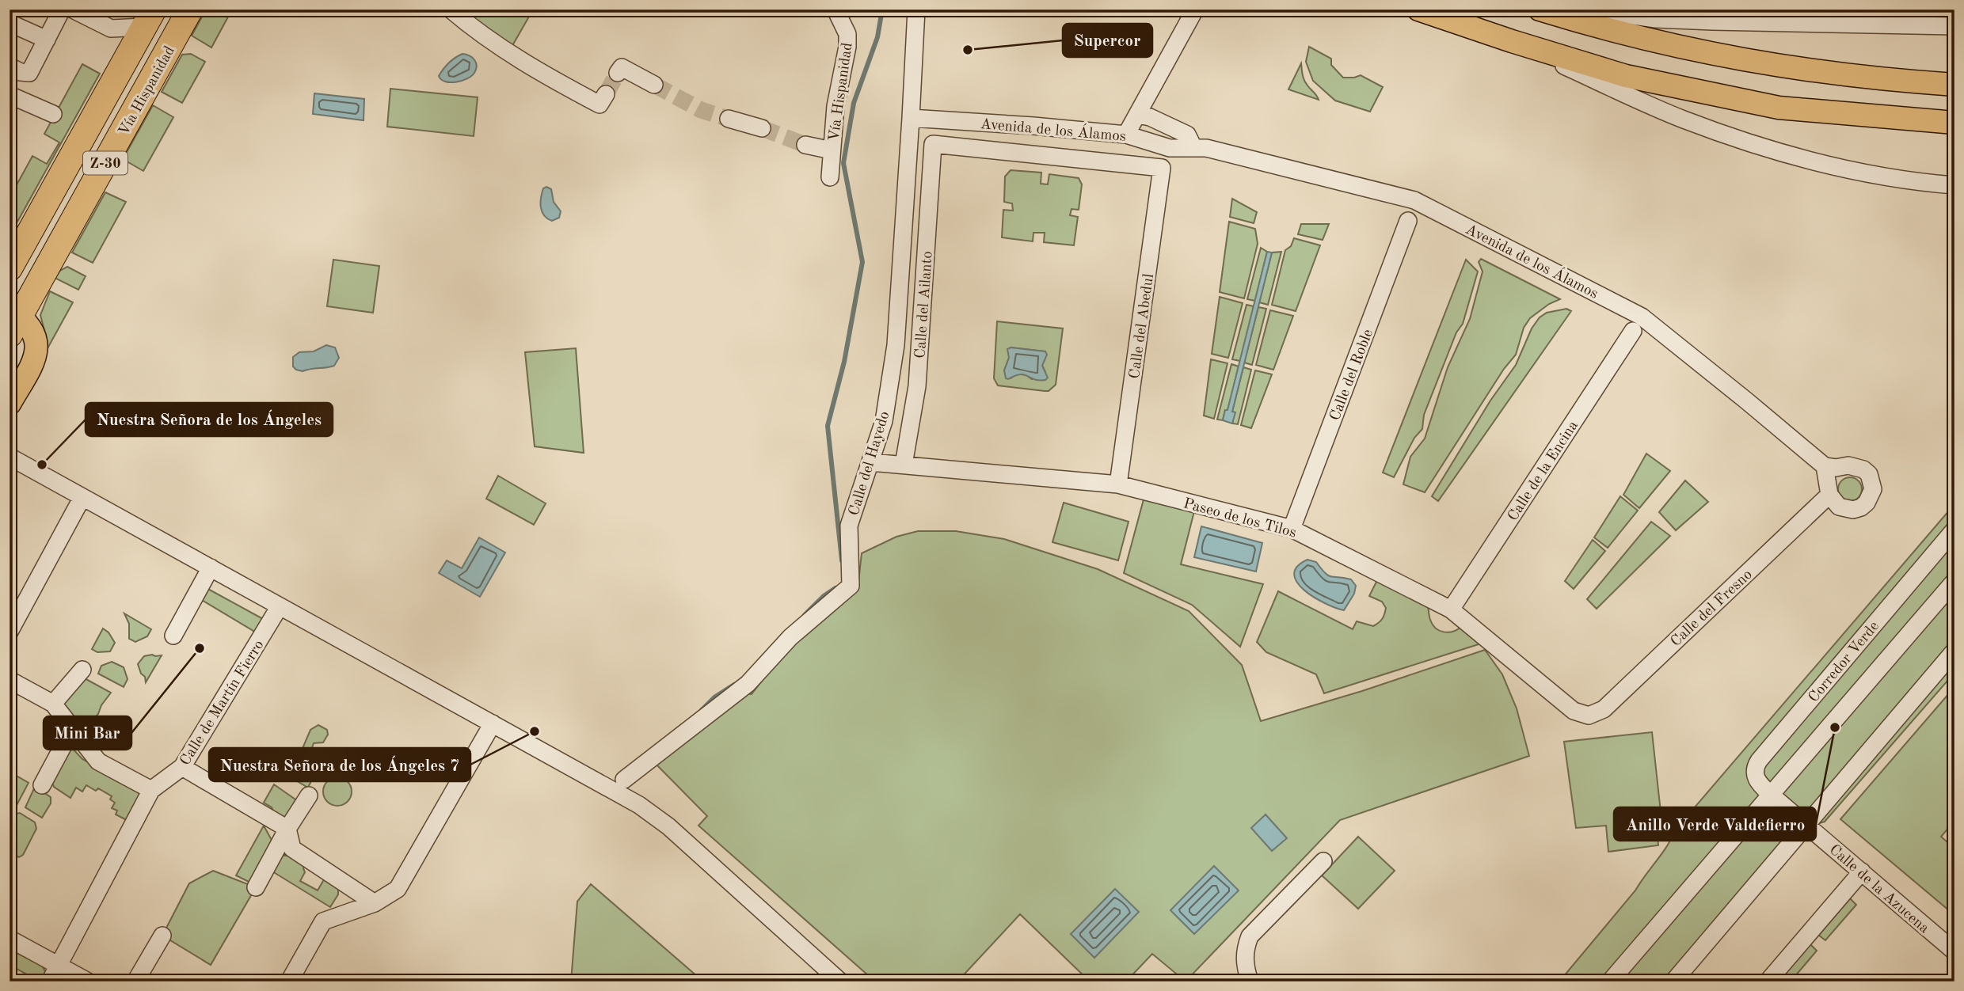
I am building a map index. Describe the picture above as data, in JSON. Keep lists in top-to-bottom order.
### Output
{
  "streets": {
    "highway": ["Vía Hispanidad", "Z-30"],
    "street": [
      "Avenida de los Álamos",
      "Calle del Ailanto",
      "Calle del Abedul",
      "Calle del Roble",
      "Calle del Hayedo",
      "Calle de la Encina",
      "Paseo de los Tilos",
      "Calle del Fresno",
      "Corredor Verde",
      "Calle de Martín Fierro",
      "Calle de la Azucena"
    ]
  },
  "crossings": [
    ["Avenida de los Álamos", "Calle del Hayedo"],
    ["Avenida de los Álamos", "Calle del Fresno"],
    ["Calle del Ailanto", "Calle del Abedul"],
    ["Calle del Ailanto", "Paseo de los Tilos"],
    ["Calle del Abedul", "Paseo de los Tilos"],
    ["Calle del Roble", "Paseo de los Tilos"],
    ["Calle del Hayedo", "Paseo de los Tilos"],
    ["Calle de la Encina", "Paseo de los Tilos"],
    ["Paseo de los Tilos", "Calle del Fresno"],
    ["Corredor Verde", "Calle de la Azucena"]
  ],
  "places": [
    "Supercor",
    "Nuestra Señora de los Ángeles",
    "Mini Bar",
    "Anillo Verde Valdefierro",
    "Nuestra Señora de los Ángeles 7"
  ]
}
